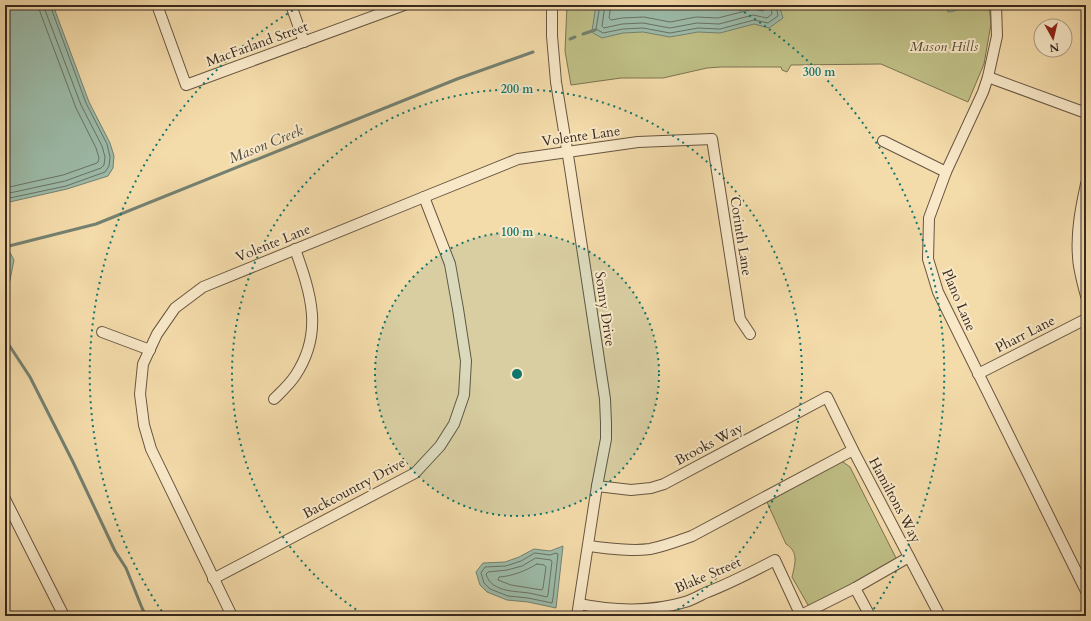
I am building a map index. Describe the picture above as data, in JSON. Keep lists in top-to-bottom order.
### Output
{
  "streets": {
    "street": [
      "MacFarland Street",
      "Volente Lane",
      "Corinth Lane",
      "Plano Lane",
      "Sonny Drive",
      "Pharr Lane",
      "Brooks Way",
      "Backcountry Drive",
      "Hamiltons Way",
      "Blake Street"
    ]
  },
  "crossings": [
    ["Volente Lane", "Corinth Lane"],
    ["Volente Lane", "Sonny Drive"],
    ["Volente Lane", "Backcountry Drive"],
    ["Plano Lane", "Pharr Lane"],
    ["Sonny Drive", "Brooks Way"],
    ["Sonny Drive", "Blake Street"],
    ["Brooks Way", "Hamiltons Way"]
  ],
  "water": ["Mason Creek"],
  "parks": ["Mason Hills"],
  "north": "bottom",
  "rings": ["300 m", "200 m", "100 m"]
}
